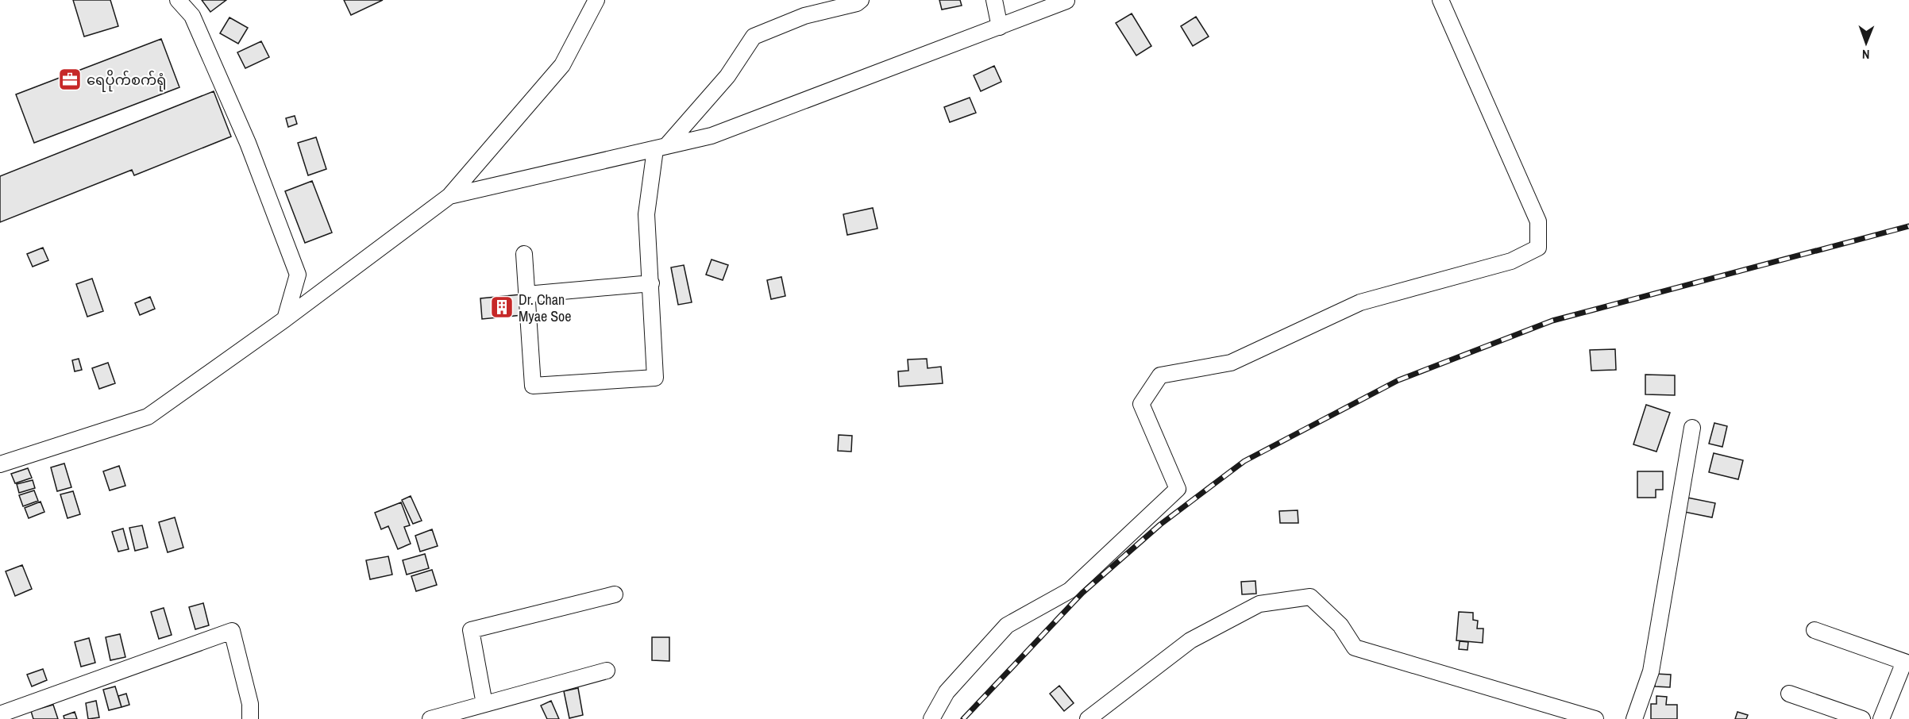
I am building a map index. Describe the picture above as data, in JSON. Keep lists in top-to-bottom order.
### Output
{
  "places": {
    "office": ["ရေပိုက်စက်ရုံ"],
    "building": ["Dr. Chan Myae Soe"]
  },
  "north": "bottom"
}
